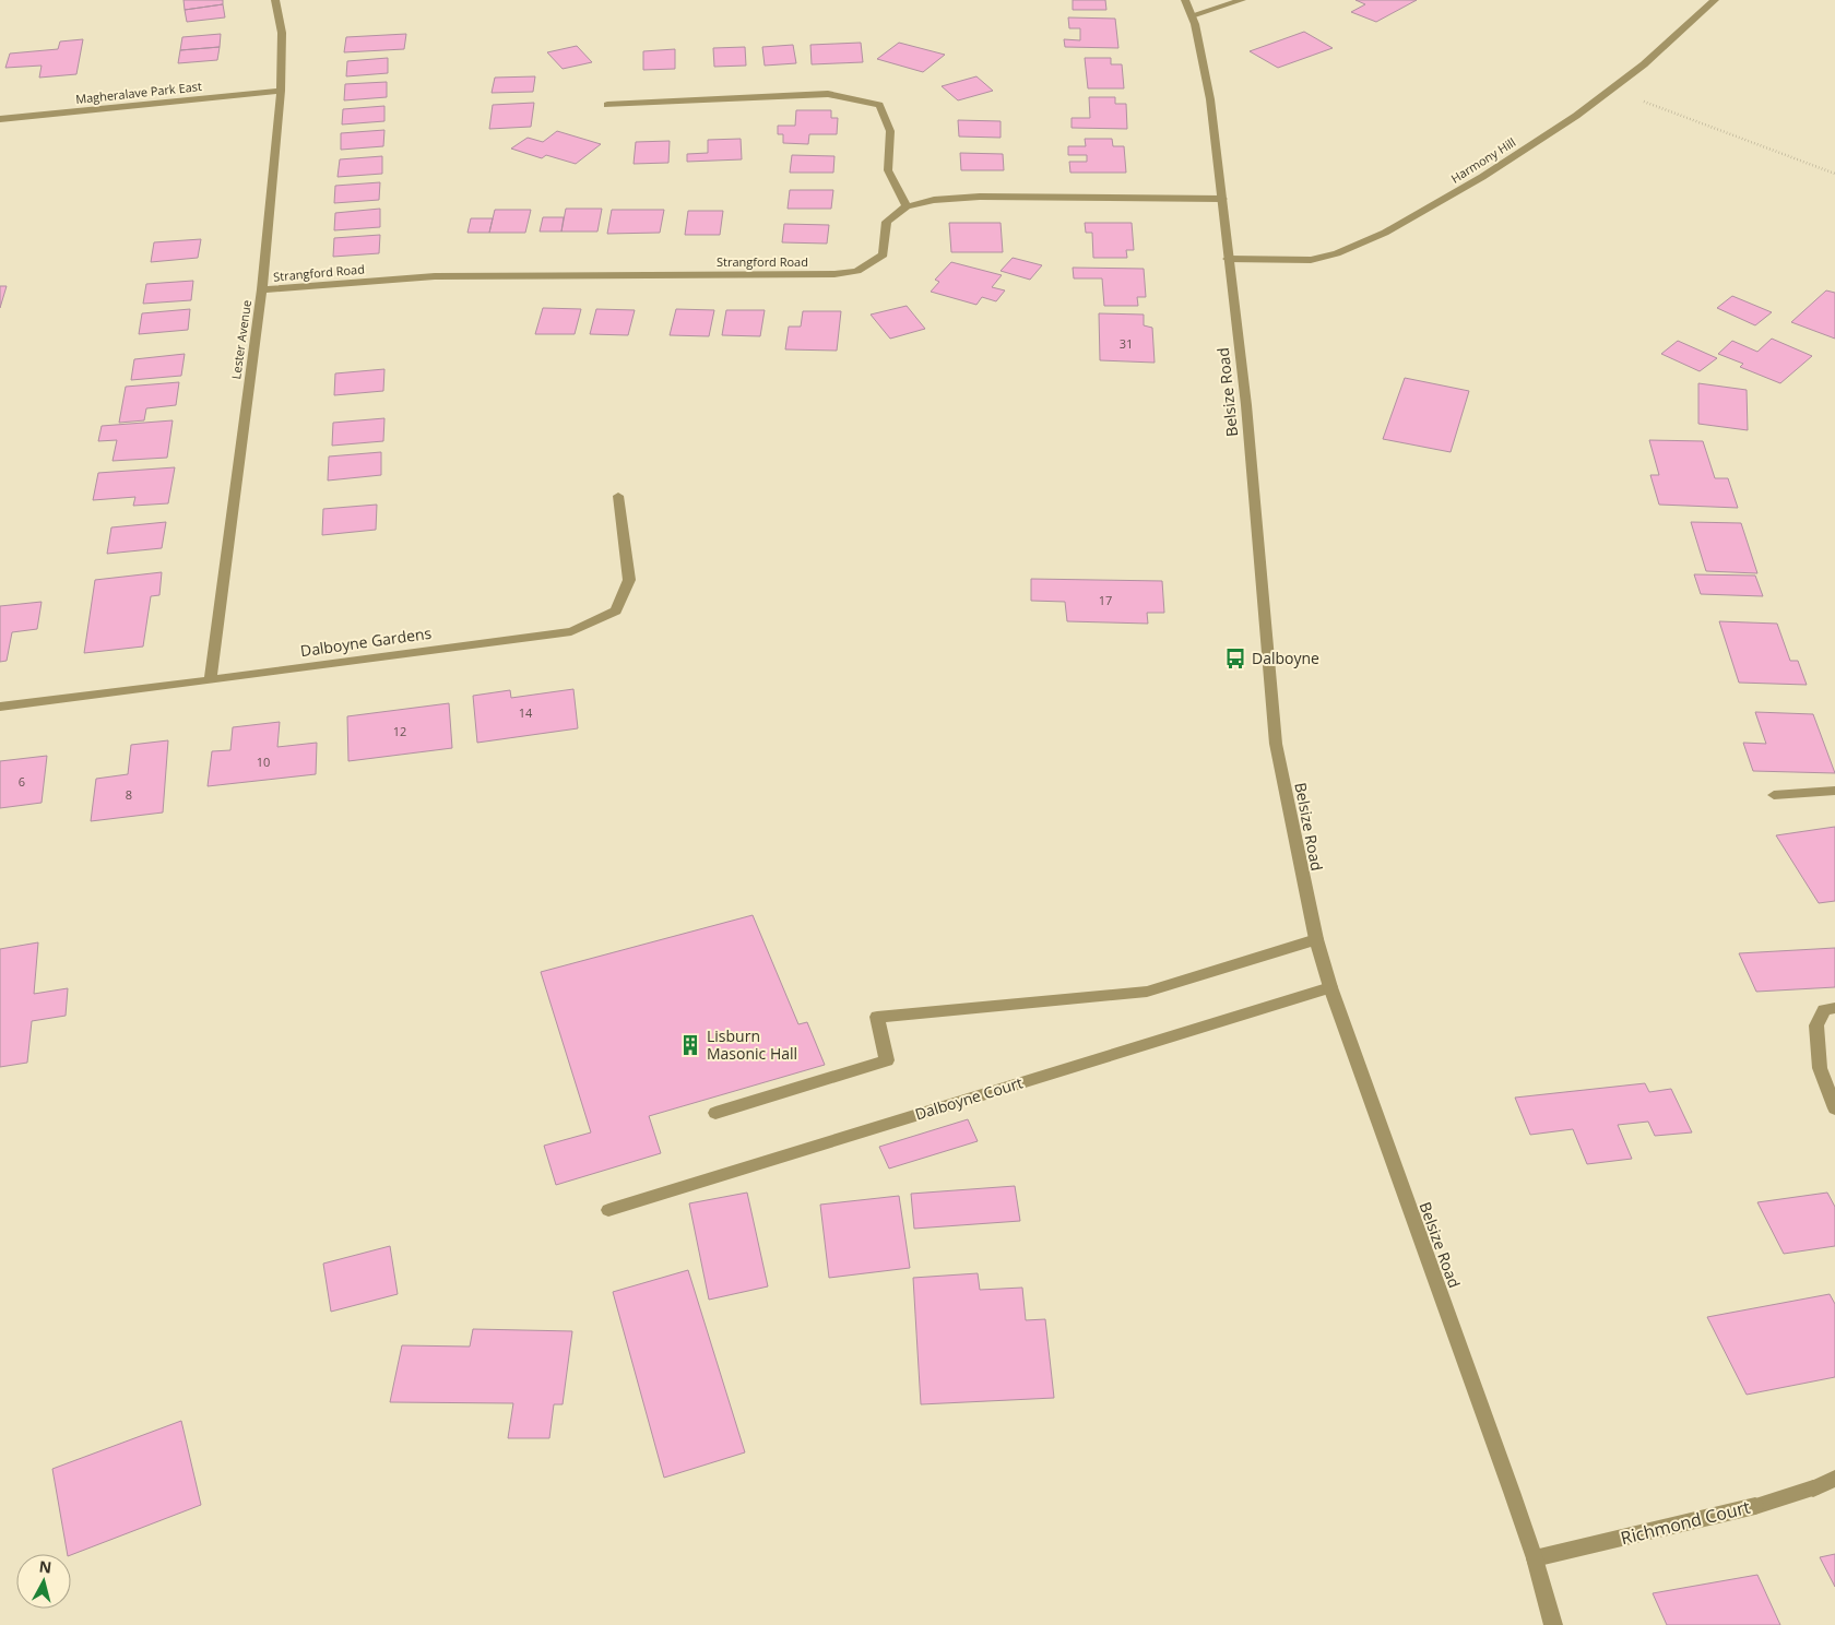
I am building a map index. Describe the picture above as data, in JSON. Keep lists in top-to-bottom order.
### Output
{
  "streets": {
    "street": [
      "Magheralave Park East",
      "Harmony Hill",
      "Strangford Road",
      "Lester Avenue",
      "Belsize Road",
      "Dalboyne Gardens",
      "Dalboyne Court",
      "Richmond Court"
    ]
  },
  "crossings": [
    ["Magheralave Park East", "Lester Avenue"],
    ["Harmony Hill", "Belsize Road"],
    ["Strangford Road", "Lester Avenue"],
    ["Lester Avenue", "Dalboyne Gardens"],
    ["Belsize Road", "Dalboyne Court"],
    ["Belsize Road", "Richmond Court"]
  ],
  "places": {
    "bus stop": ["Dalboyne"],
    "building": ["Lisburn Masonic Hall"]
  },
  "house_numbers": [
    "31",
    "17",
    "14",
    "12",
    "10",
    "6",
    "8"
  ],
  "north": "top"
}
